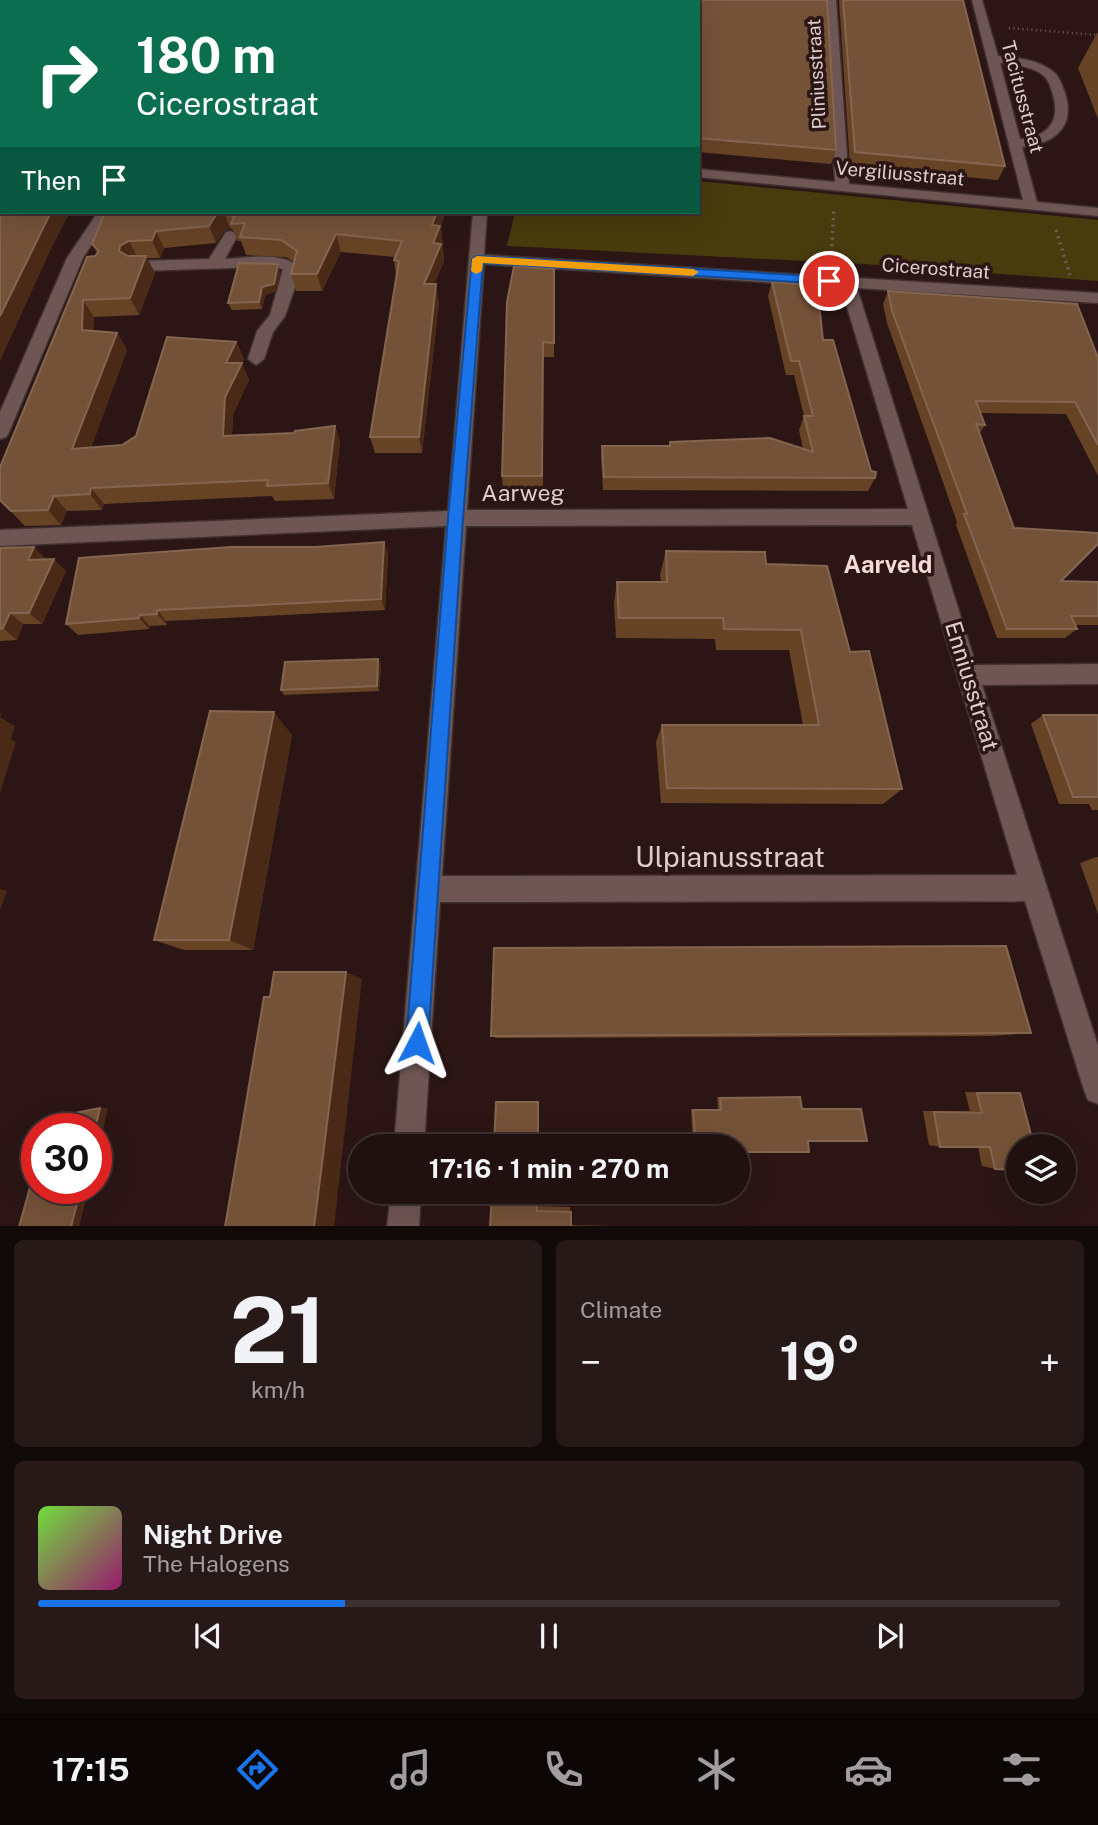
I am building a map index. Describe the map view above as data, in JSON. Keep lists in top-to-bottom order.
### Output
{
  "streets": {
    "street": [
      "Pliniusstraat",
      "Tacitusstraat",
      "Vergiliusstraat",
      "Cicerostraat",
      "Aarweg",
      "Enniusstraat",
      "Ulpianusstraat"
    ]
  },
  "crossings": [
    ["Pliniusstraat", "Vergiliusstraat"],
    ["Tacitusstraat", "Vergiliusstraat"],
    ["Cicerostraat", "Enniusstraat"],
    ["Aarweg", "Enniusstraat"],
    ["Enniusstraat", "Ulpianusstraat"]
  ],
  "districts": ["Aarveld"],
  "page": {
    "turn": ["180 m", "Cicerostraat"],
    "then": "Then",
    "limit": "30",
    "trip": "17:16 · 1 min · 270 m",
    "tile": [
      ["21", "km/h"],
      "Climate"
    ],
    "heat": ["−", "19°", "+"],
    "song": ["Night Drive", "The Halogens"],
    "tabs": "17:15"
  }
}
